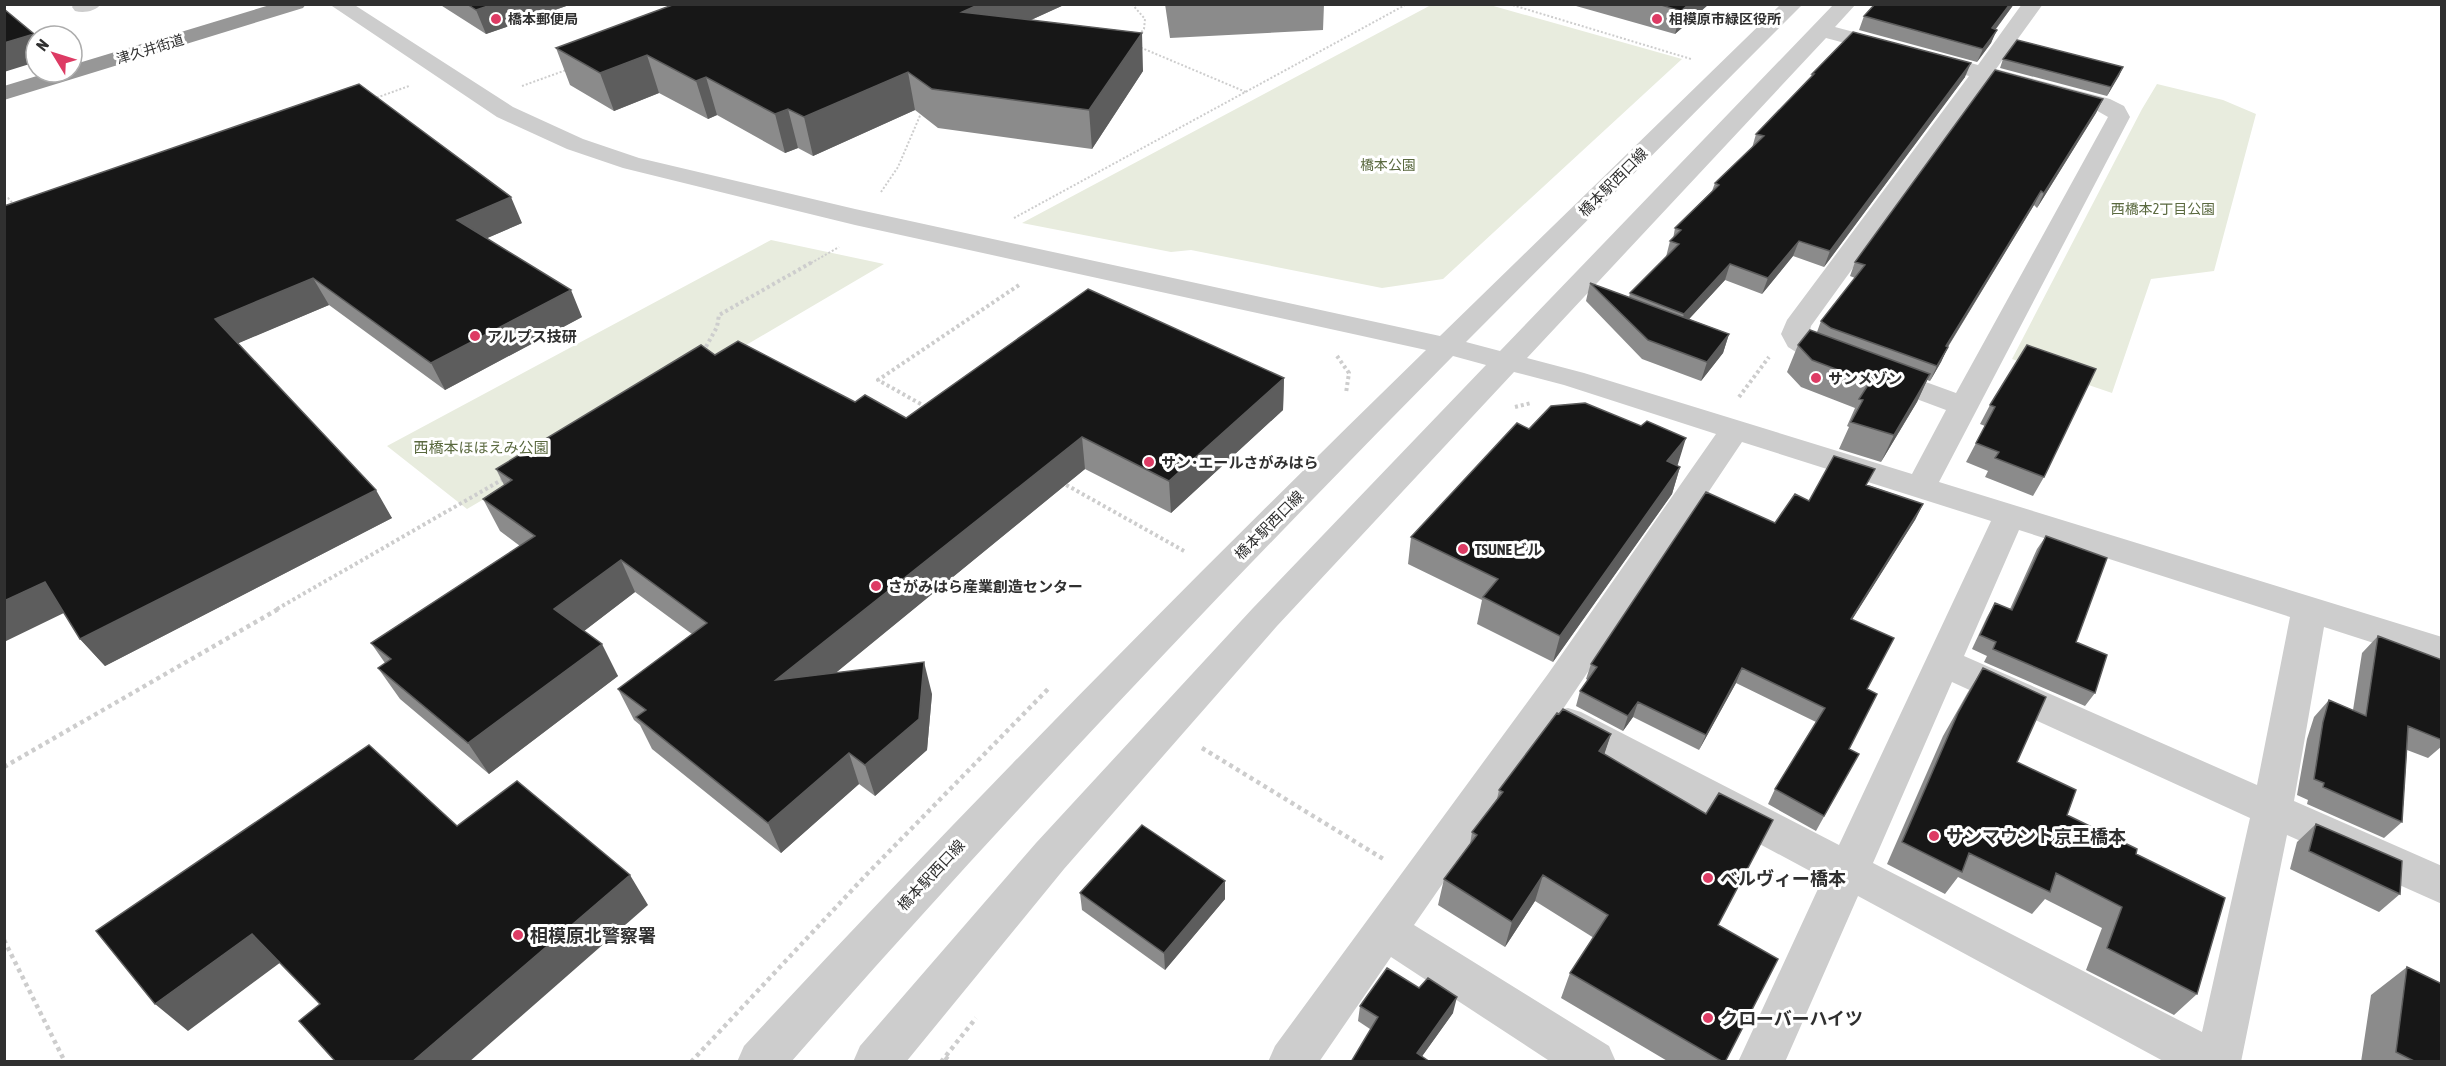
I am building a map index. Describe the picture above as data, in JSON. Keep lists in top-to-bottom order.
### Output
{
  "streets": {
    "highway": ["津久井街道"],
    "street": ["橋本駅西口線"]
  },
  "parks": ["橋本公園", "西橋本2丁目公園", "西橋本ほほえみ公園"],
  "places": [
    "橋本郵便局",
    "相模原市緑区役所",
    "アルプス技研",
    "サンメゾン",
    "サン･エールさがみはら",
    "TSUNEビル",
    "さがみはら産業創造センター",
    "サンマウント京王橋本",
    "ベルヴィー橋本",
    "相模原北警察署",
    "クローバーハイツ"
  ],
  "north": "top left"
}
